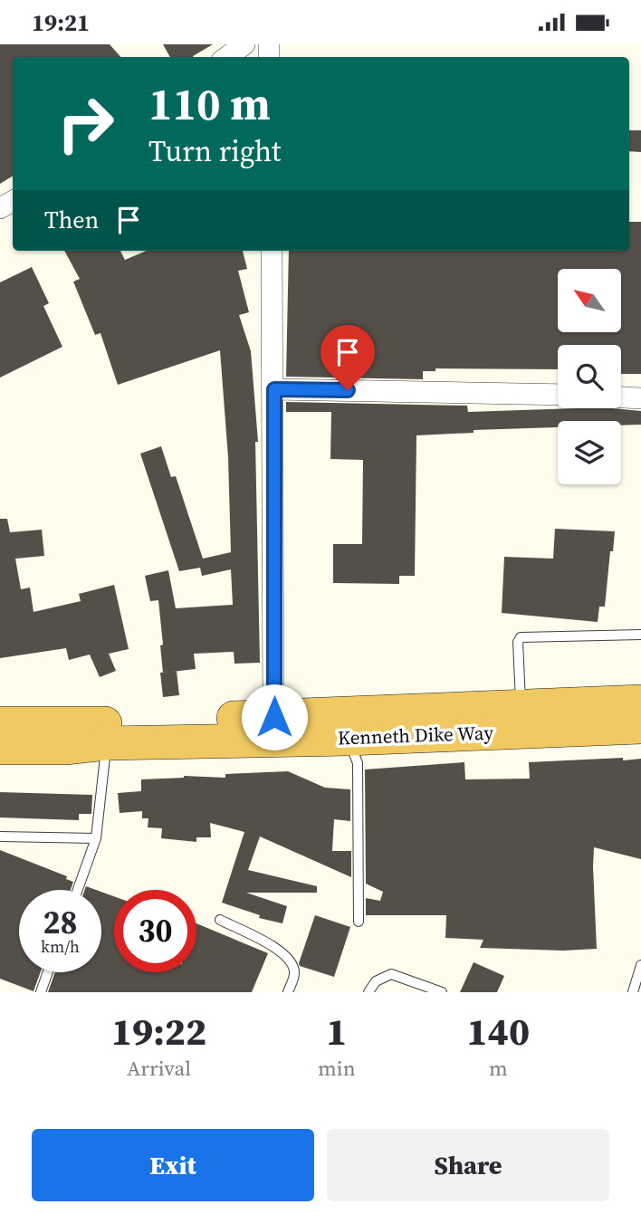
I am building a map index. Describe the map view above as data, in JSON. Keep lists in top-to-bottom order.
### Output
{
  "streets": {
    "highway": ["Kenneth Dike Way"]
  },
  "north": "top left",
  "page": {
    "status": "19:21",
    "turn": ["110 m", "Turn right"],
    "then": "Then",
    "speed": "28 km/h",
    "limit": "30",
    "eta": [
      "19:22",
      "Arrival",
      "1",
      "min",
      "140",
      "m"
    ],
    "buttons": ["Exit", "Share"]
  }
}
